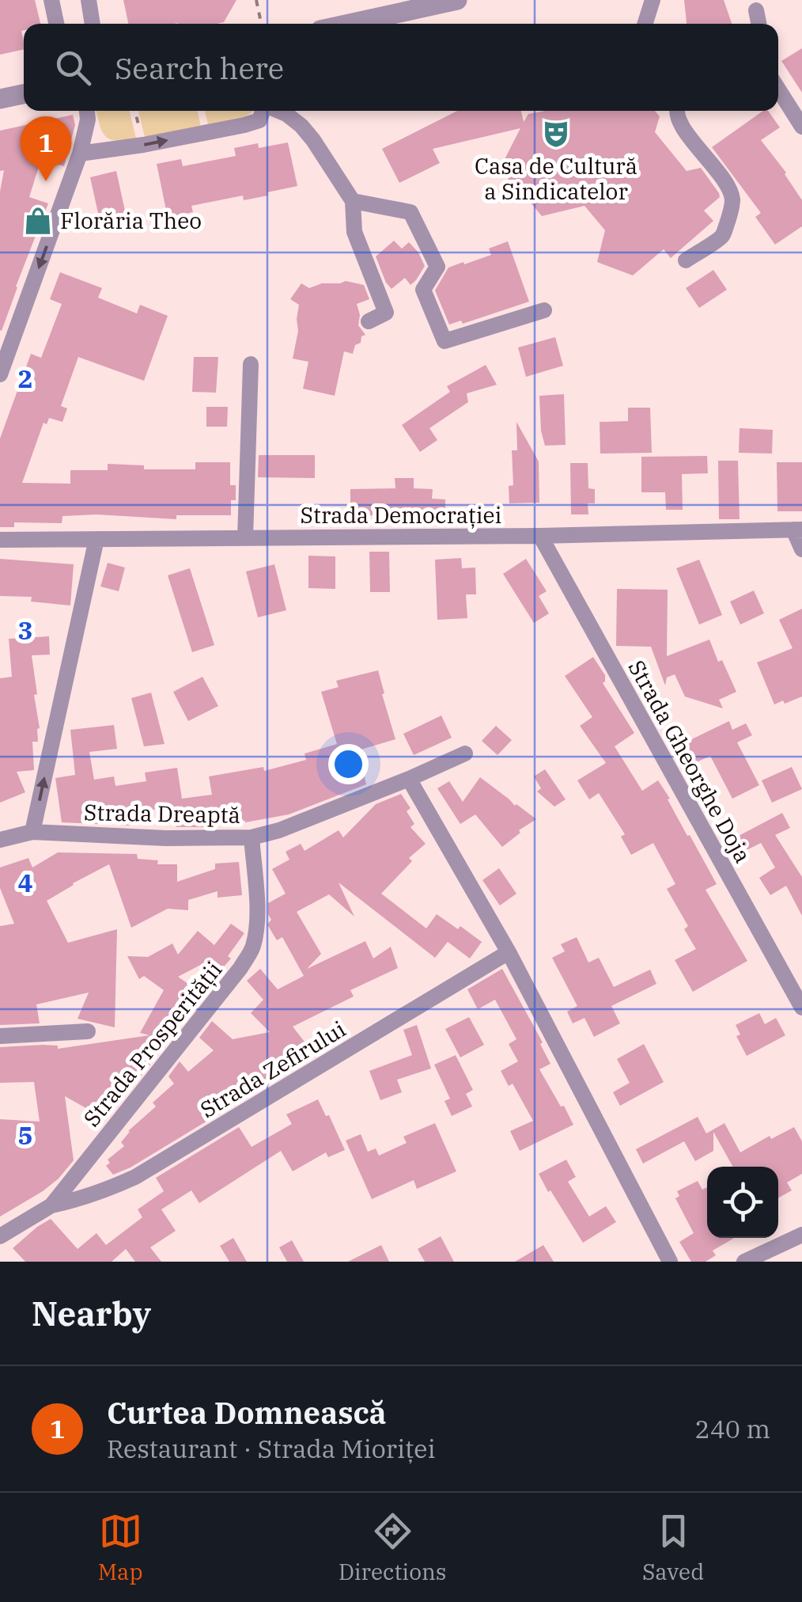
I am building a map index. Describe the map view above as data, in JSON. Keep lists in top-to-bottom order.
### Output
{
  "streets": {
    "street": [
      "Strada Democrației",
      "Strada Gheorghe Doja",
      "Strada Dreaptă",
      "Strada Prosperității",
      "Strada Zefirului"
    ]
  },
  "crossings": [
    ["Strada Democrației", "Strada Gheorghe Doja"],
    ["Strada Dreaptă", "Strada Prosperității"],
    ["Strada Prosperității", "Strada Zefirului"]
  ],
  "places": {
    "theatre": ["Casa de Cultură a Sindicatelor"],
    "shop": ["Florăria Theo"]
  },
  "page": {
    "search": "Search here",
    "pins": "1",
    "heading": "Nearby",
    "list": [
      {
        "mark": "1",
        "name": "Curtea Domnească",
        "note": "Restaurant · Strada Mioriței",
        "value": "240 m"
      }
    ],
    "nav": ["Map", "Directions", "Saved"]
  },
  "grid": {
    "rows": [
      "2",
      "3",
      "4",
      "5"
    ]
  }
}
